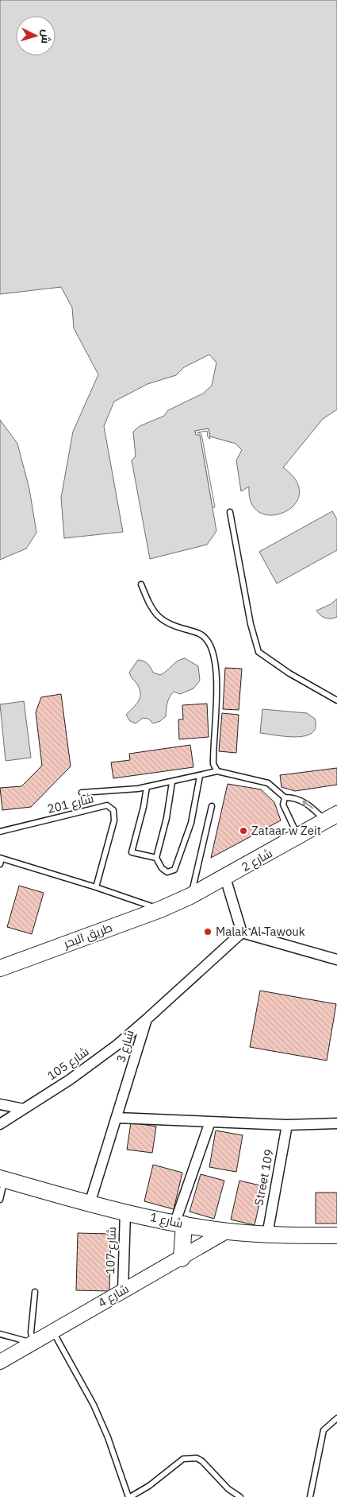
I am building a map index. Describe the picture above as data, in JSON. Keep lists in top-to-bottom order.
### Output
{
  "streets": {
    "main road": [
      "شارع 2",
      "طريق البحر",
      "شارع 1",
      "شارع 4"
    ],
    "street": [
      "شارع 3",
      "شارع 105",
      "Street 109",
      "شارع 107"
    ],
    "lane": ["شارع 201"]
  },
  "crossings": [
    ["شارع 2", "طريق البحر"],
    ["شارع 3", "شارع 105"],
    ["شارع 3", "شارع 1"],
    ["Street 109", "شارع 1"],
    ["شارع 1", "شارع 107"],
    ["شارع 1", "شارع 4"],
    ["شارع 107", "شارع 4"]
  ],
  "places": ["Zataar w Zeit", "Malak Al Tawouk"],
  "north": "right"
}
